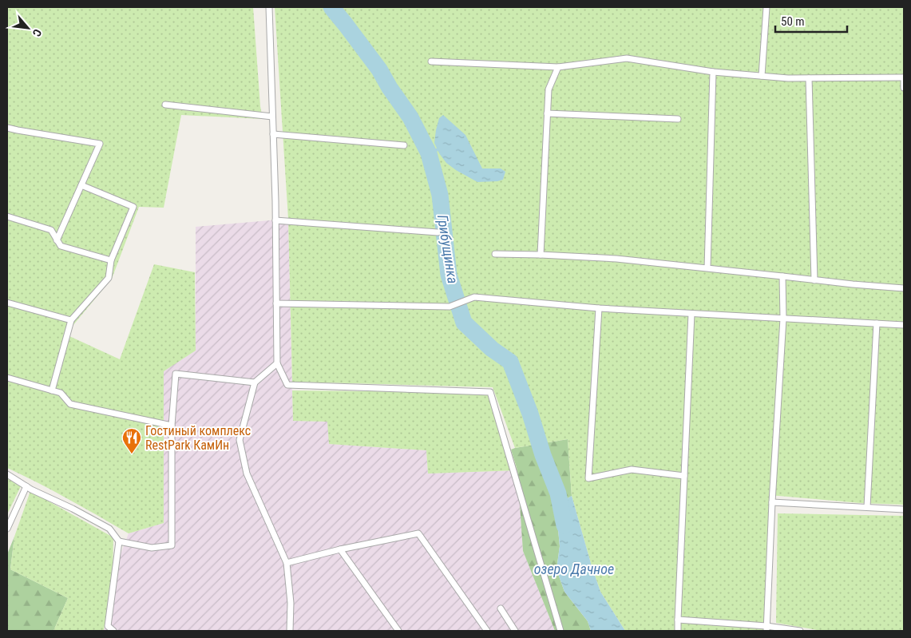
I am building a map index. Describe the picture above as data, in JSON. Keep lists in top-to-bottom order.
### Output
{
  "water": ["Грибущинка", "озеро Дачное"],
  "places": {
    "restaurant": ["Гостиный комплекс RestPark КамИн"]
  },
  "scale_bar": "50 m",
  "north": "bottom right"
}
